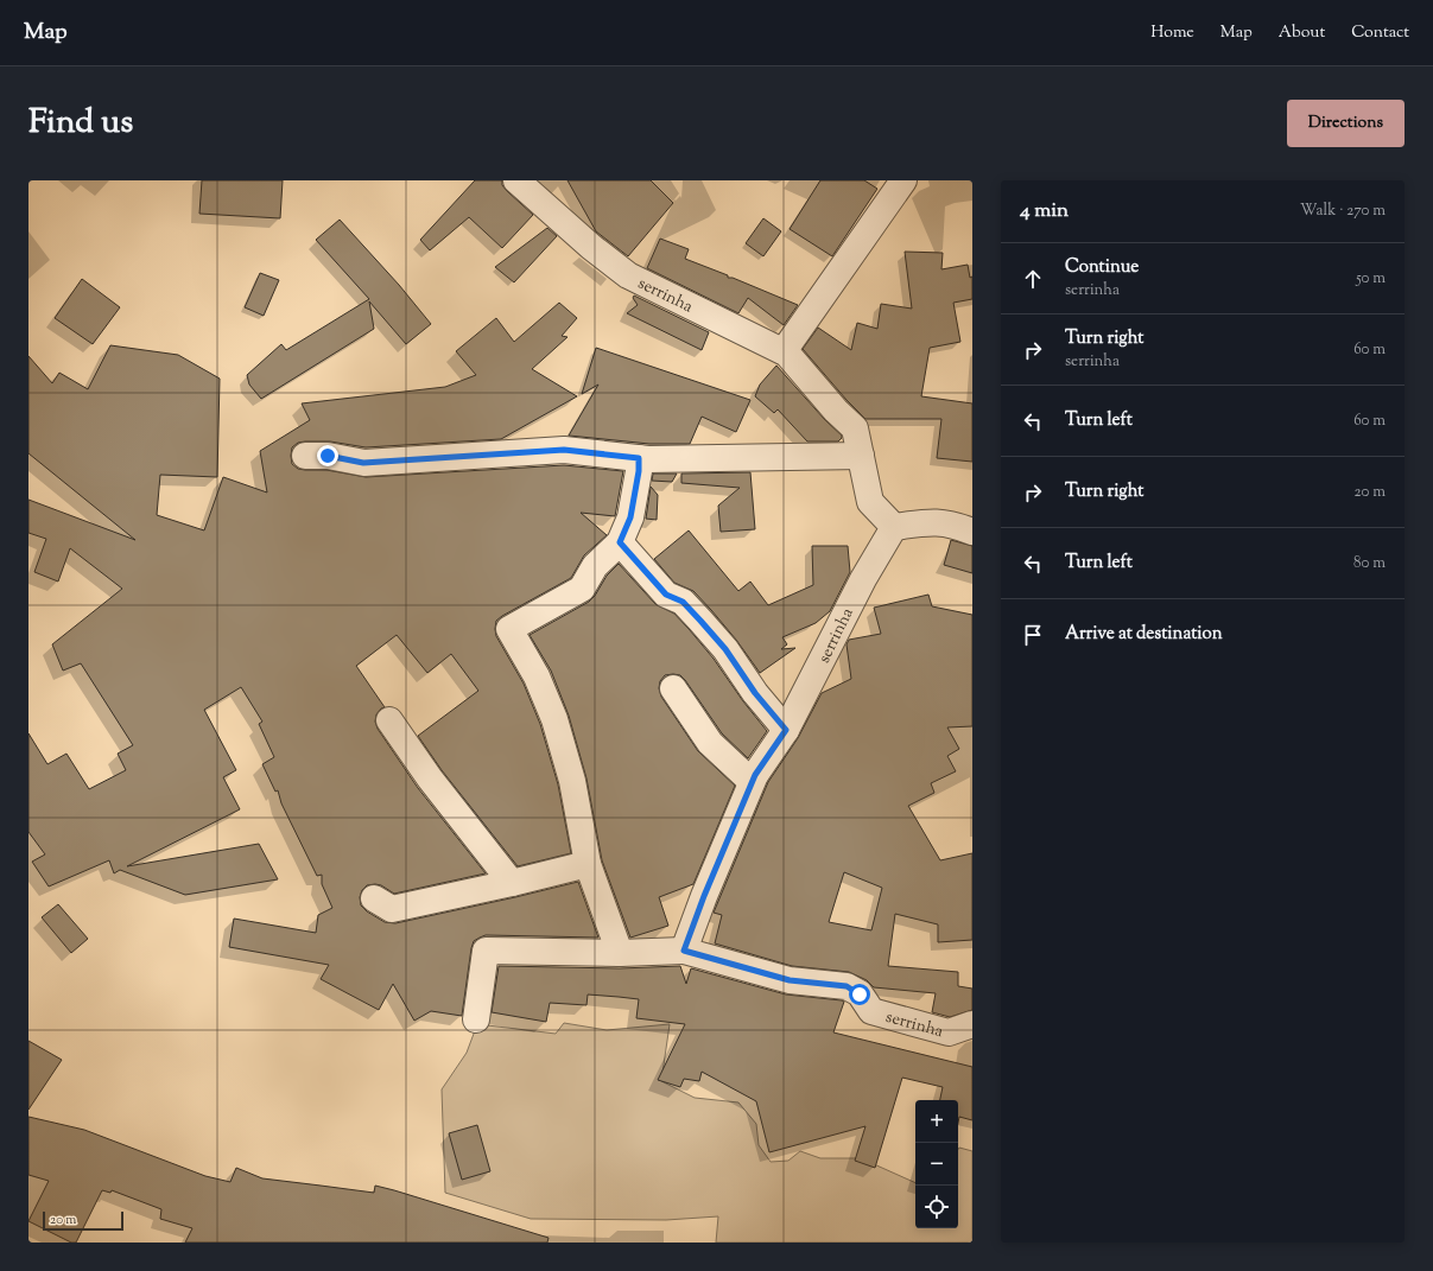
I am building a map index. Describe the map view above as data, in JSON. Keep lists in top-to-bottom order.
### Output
{
  "streets": {
    "street": ["serrinha"]
  },
  "scale_bar": "20 m",
  "page": {
    "header": "Map",
    "nav": [
      "Home",
      "Map",
      "About",
      "Contact"
    ],
    "title": "Find us",
    "buttons": "Directions",
    "heading": ["4 min", "Walk · 270 m"],
    "list": [
      ["Continue", "serrinha", "50 m"],
      ["Turn right", "serrinha", "60 m"],
      ["Turn left", "60 m"],
      ["Turn right", "20 m"],
      ["Turn left", "80 m"],
      "Arrive at destination"
    ],
    "map_buttons": ["+", "−"],
    "scale": "20 m"
  }
}
